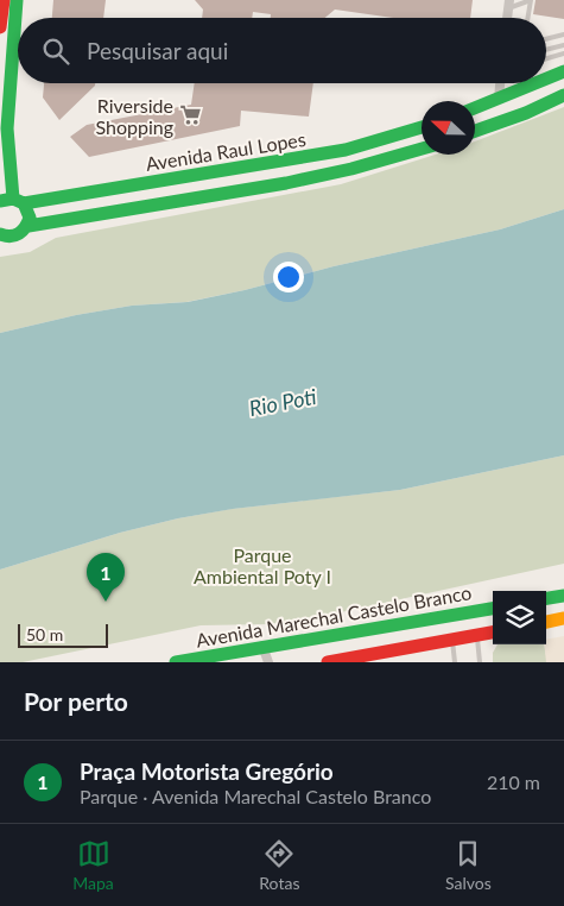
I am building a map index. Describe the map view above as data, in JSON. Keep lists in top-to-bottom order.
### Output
{
  "streets": {
    "main road": ["Avenida Raul Lopes", "Avenida Marechal Castelo Branco"]
  },
  "water": ["Rio Poti"],
  "parks": ["Parque Ambiental Poty I"],
  "places": {
    "supermarket": ["Riverside Shopping"]
  },
  "scale_bar": "50 m",
  "north": "left",
  "page": {
    "search": "Pesquisar aqui",
    "pins": "1",
    "scale": "50 m",
    "heading": "Por perto",
    "list": [
      {
        "mark": "1",
        "name": "Praça Motorista Gregório",
        "note": "Parque · Avenida Marechal Castelo Branco",
        "value": "210 m"
      }
    ],
    "nav": ["Mapa", "Rotas", "Salvos"]
  }
}
